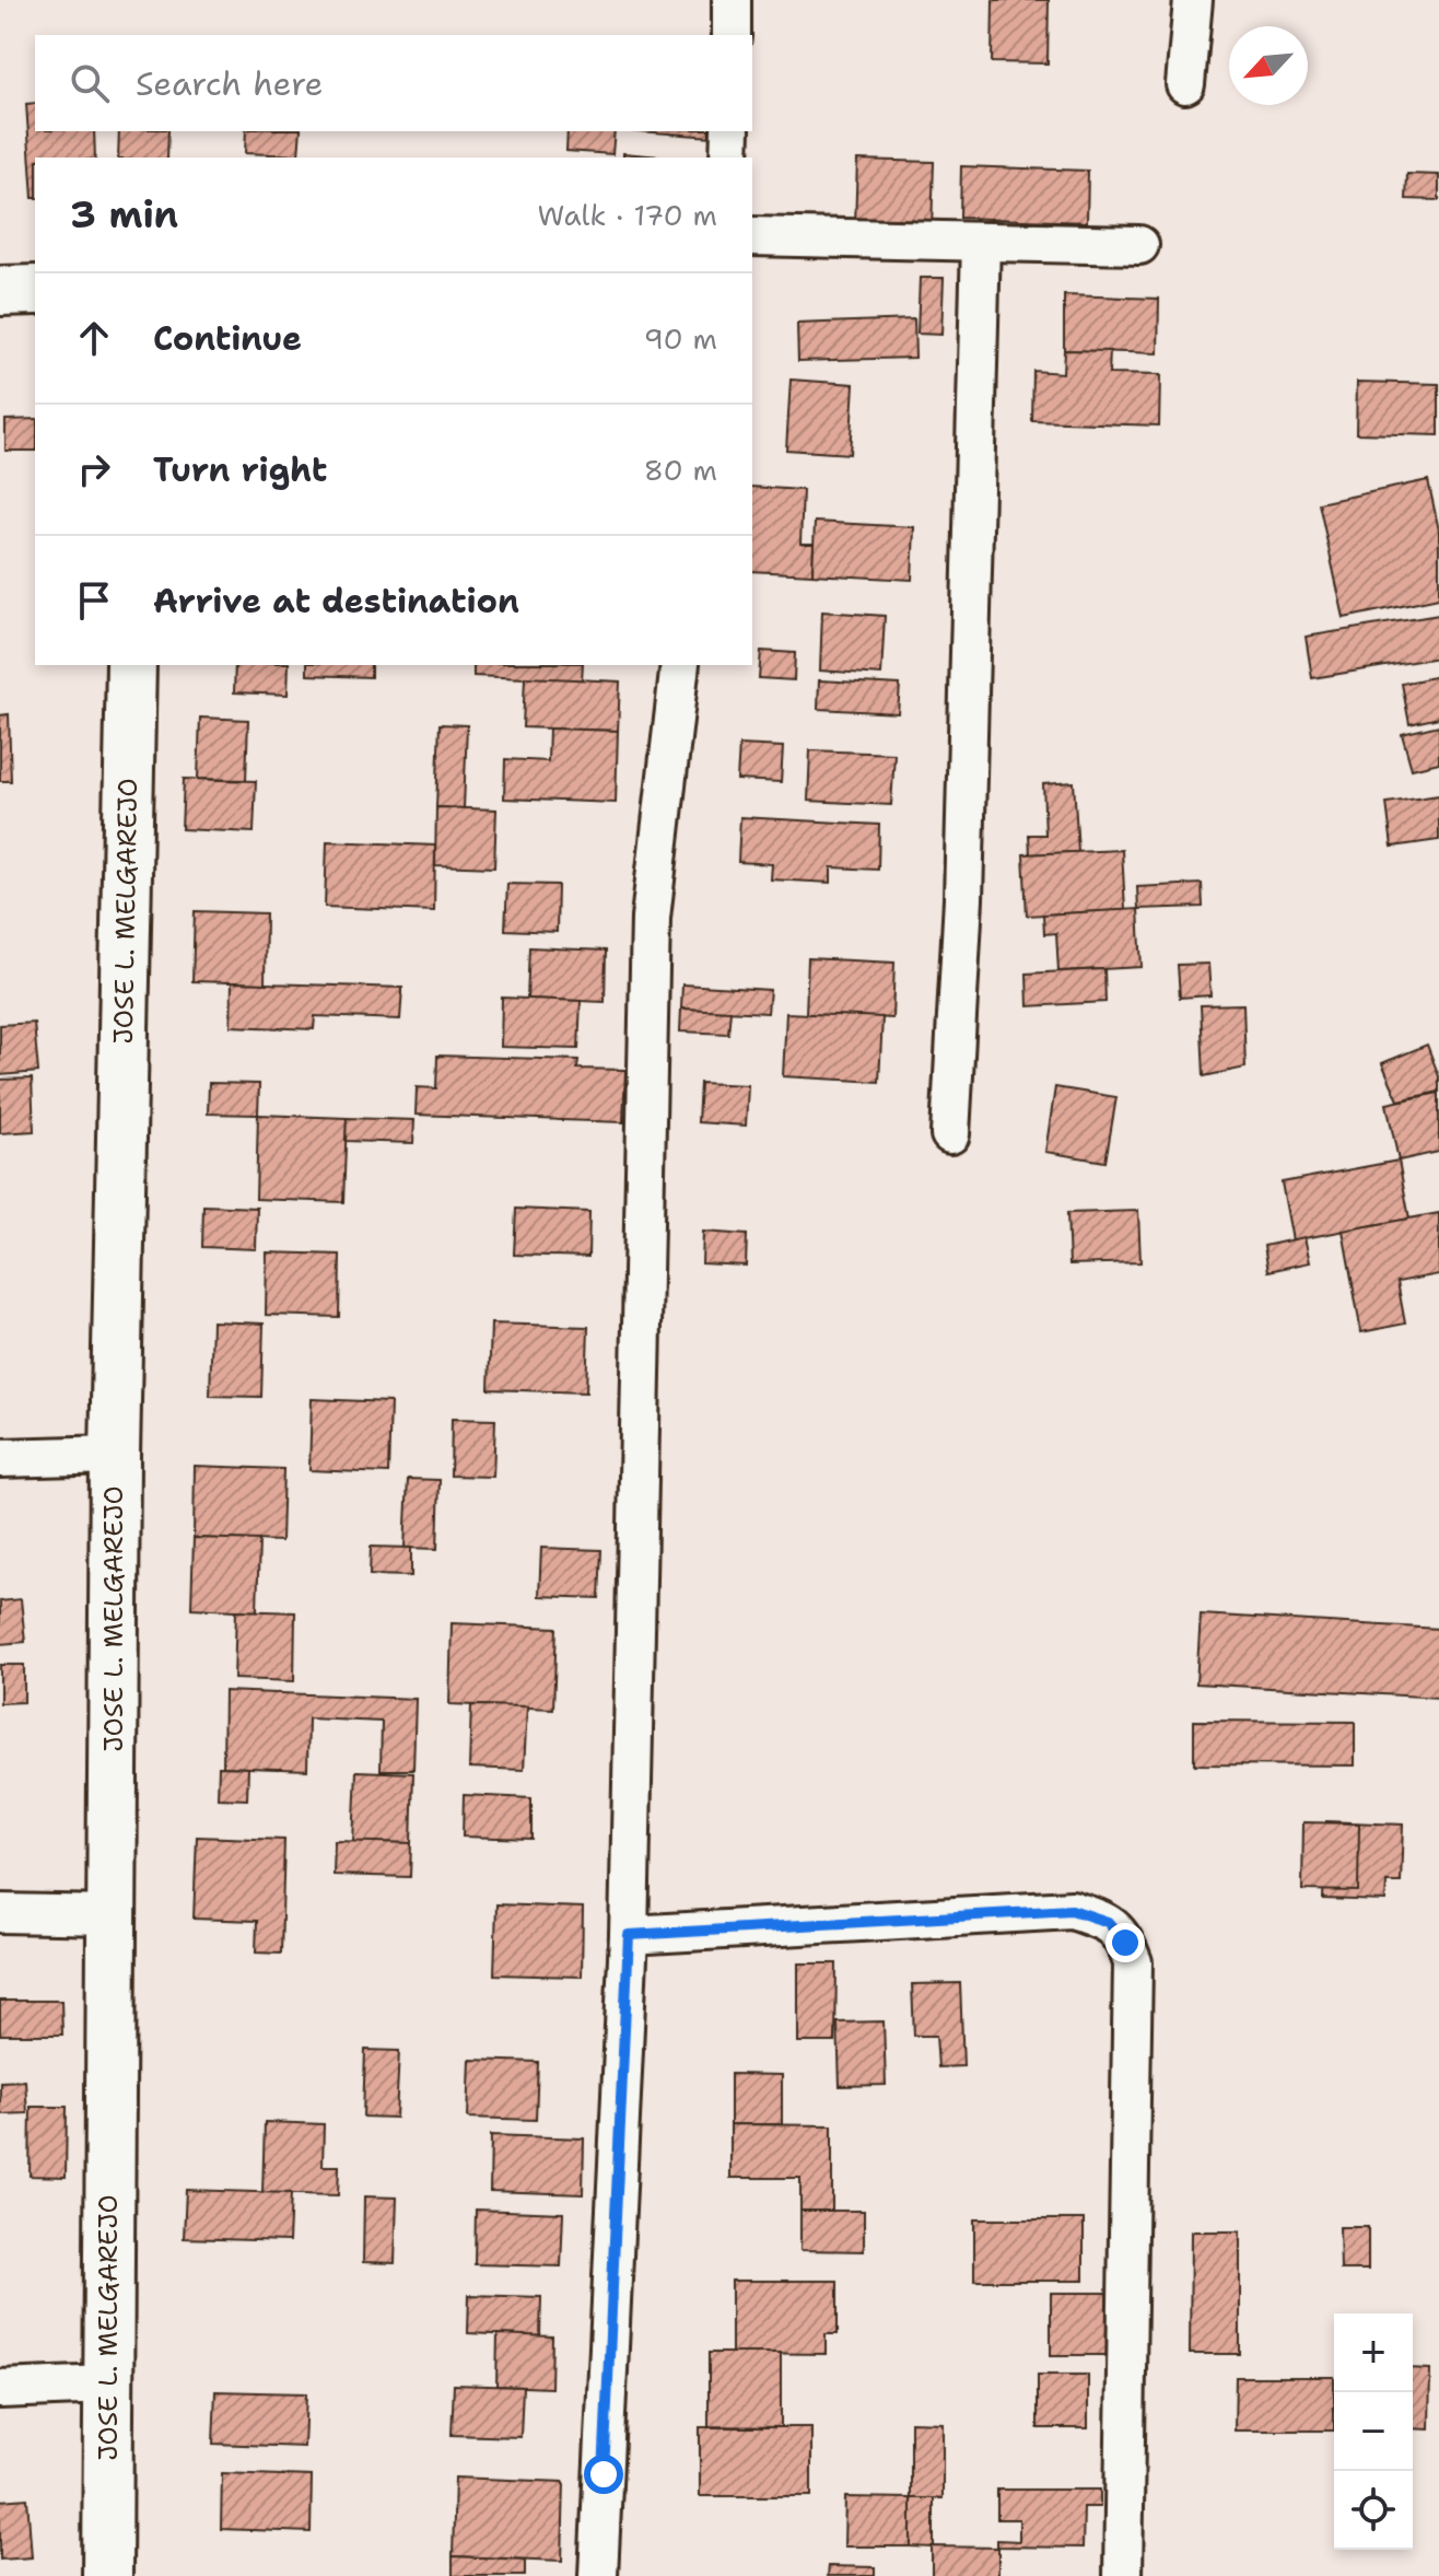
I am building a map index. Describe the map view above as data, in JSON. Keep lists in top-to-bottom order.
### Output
{
  "streets": {
    "street": ["JOSE L. MELGAREJO"]
  },
  "north": "bottom left",
  "page": {
    "search": "Search here",
    "heading": ["3 min", "Walk · 170 m"],
    "list": [
      ["Continue", "90 m"],
      ["Turn right", "80 m"],
      "Arrive at destination"
    ],
    "map_buttons": ["+", "−"]
  }
}
